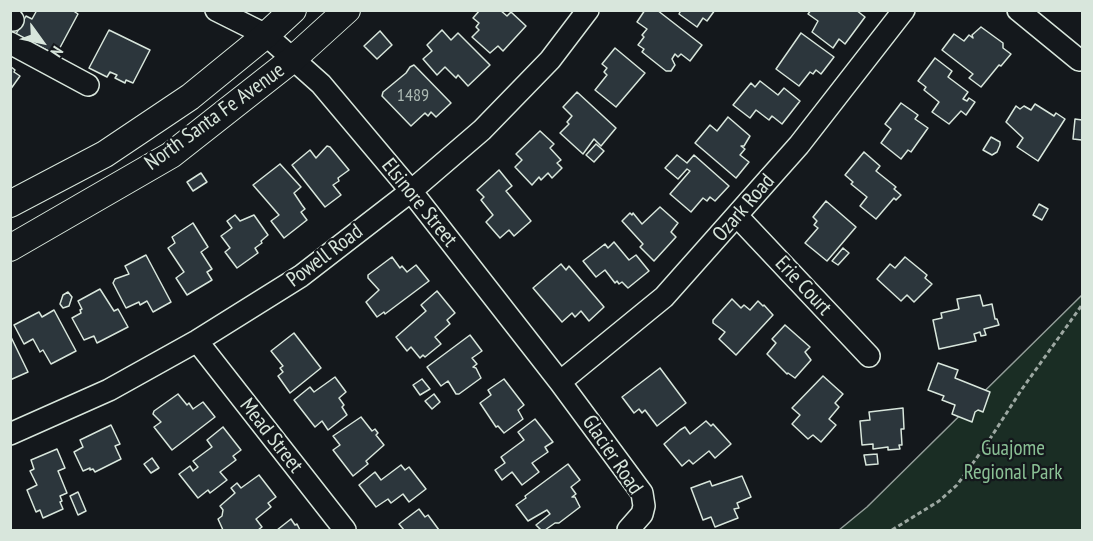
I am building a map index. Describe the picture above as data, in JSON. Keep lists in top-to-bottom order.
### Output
{
  "streets": {
    "main road": ["North Santa Fe Avenue"],
    "street": [
      "Elsinore Street",
      "Ozark Road",
      "Powell Road",
      "Erie Court",
      "Mead Street",
      "Glacier Road"
    ]
  },
  "crossings": [
    ["North Santa Fe Avenue", "Elsinore Street"],
    ["Elsinore Street", "Ozark Road"],
    ["Elsinore Street", "Powell Road"],
    ["Elsinore Street", "Glacier Road"],
    ["Ozark Road", "Erie Court"],
    ["Ozark Road", "Glacier Road"],
    ["Powell Road", "Mead Street"]
  ],
  "parks": ["Guajome Regional Park"],
  "house_numbers": ["1489"],
  "north": "bottom right"
}
